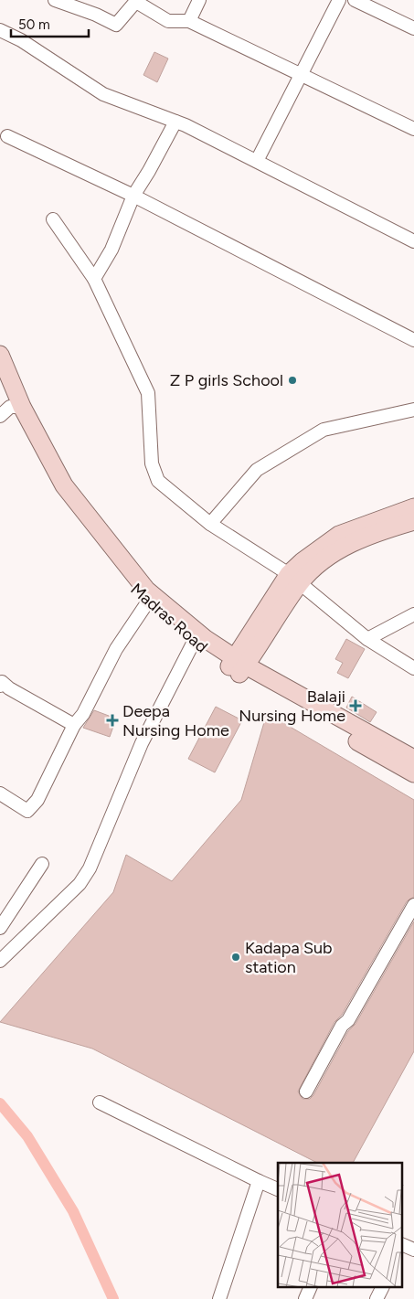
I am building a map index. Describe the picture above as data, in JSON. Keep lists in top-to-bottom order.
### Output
{
  "streets": {
    "main road": ["Madras Road"]
  },
  "places": {
    "other": ["Z P girls School", "Kadapa Sub station"],
    "health": ["Balaji Nursing Home", "Deepa Nursing Home"]
  },
  "scale_bar": "50 m"
}
